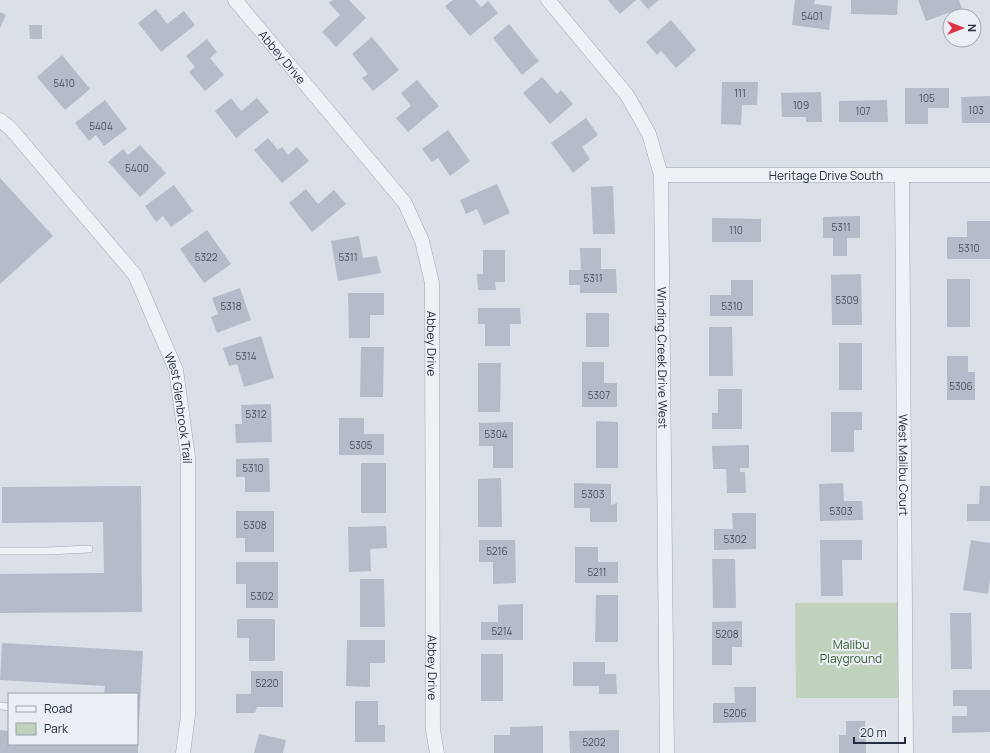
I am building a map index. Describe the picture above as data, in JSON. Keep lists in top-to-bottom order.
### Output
{
  "streets": {
    "street": [
      "Abbey Drive",
      "Heritage Drive South",
      "Winding Creek Drive West",
      "West Glenbrook Trail",
      "West Malibu Court"
    ]
  },
  "crossings": [
    ["Heritage Drive South", "Winding Creek Drive West"],
    ["Heritage Drive South", "West Malibu Court"]
  ],
  "parks": ["Malibu Playground"],
  "house_numbers": [
    "5401",
    "5410",
    "111",
    "105",
    "109",
    "103",
    "107",
    "5404",
    "5400",
    "5311",
    "110",
    "5310",
    "5322",
    "5311",
    "5311",
    "5309",
    "5318",
    "5310",
    "5314",
    "5306",
    "5307",
    "5312",
    "5304",
    "5305",
    "5310",
    "5303",
    "5303",
    "5308",
    "5302",
    "5216",
    "5211",
    "5302",
    "5214",
    "5208",
    "5220",
    "5206",
    "5202"
  ],
  "legend": ["Road", "Park"],
  "scale_bar": "20 m",
  "north": "right"
}
